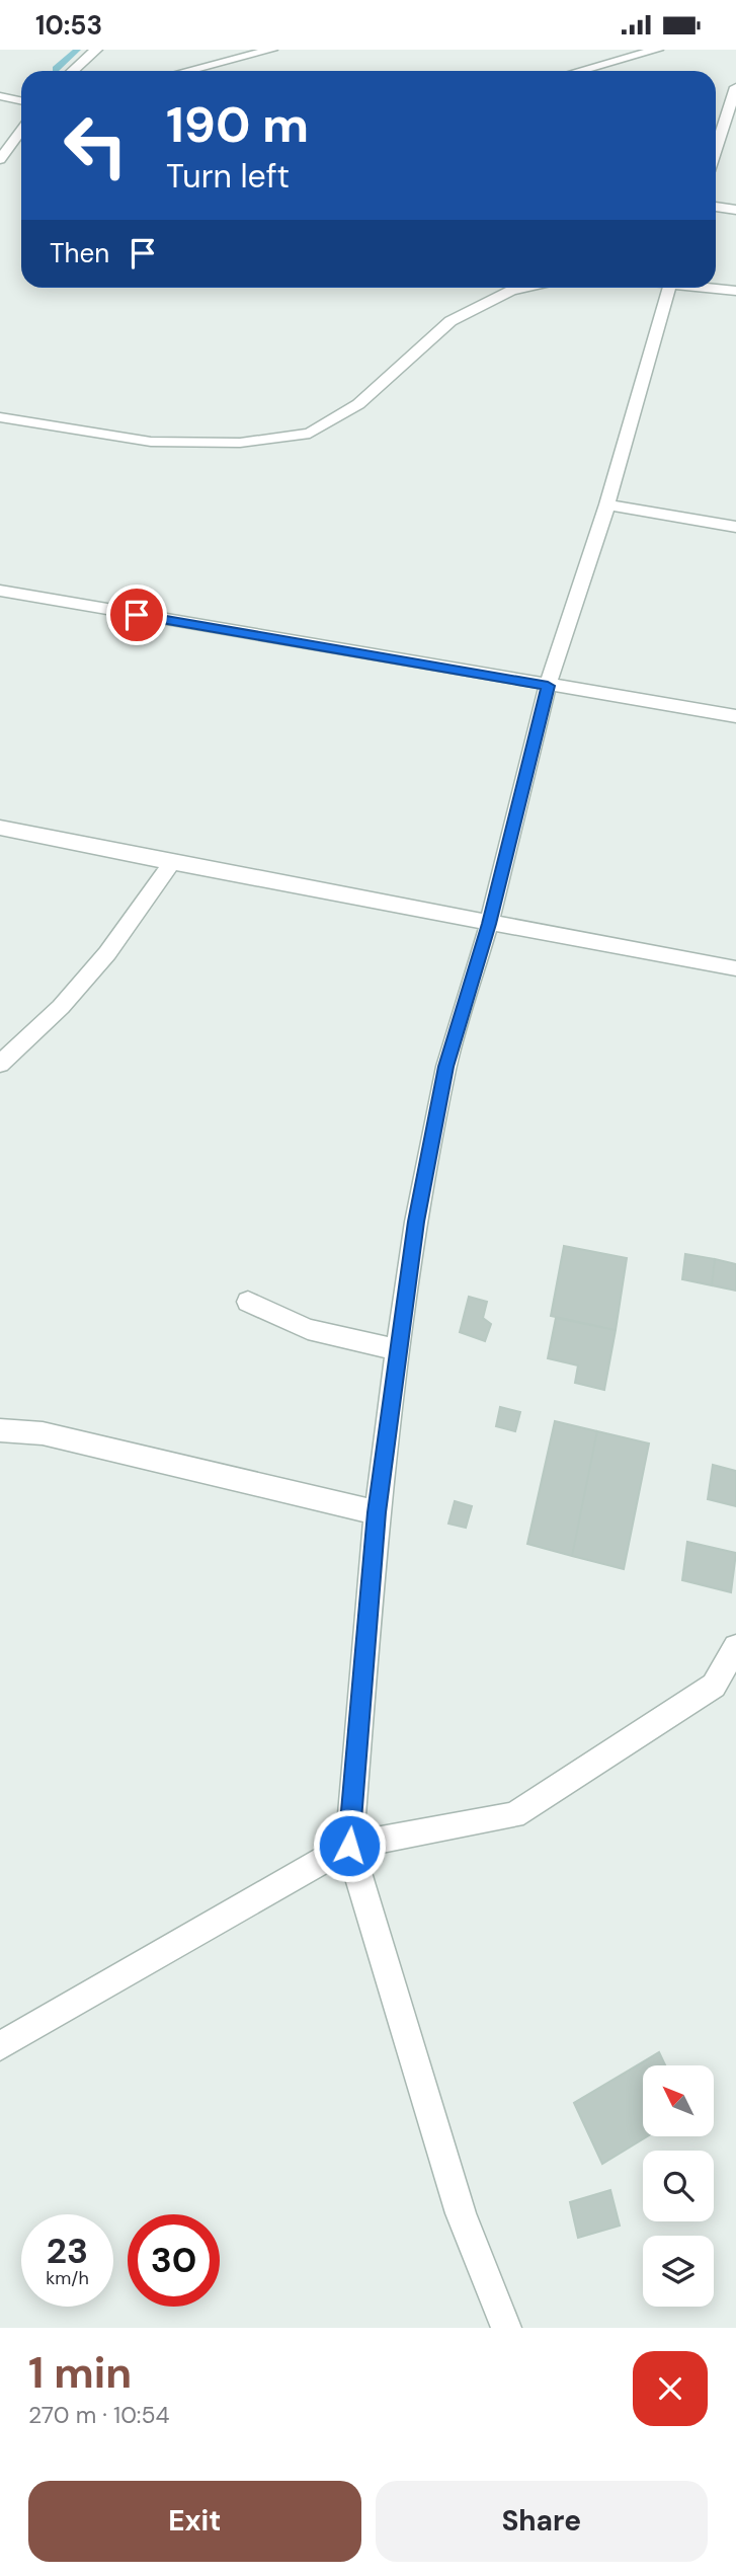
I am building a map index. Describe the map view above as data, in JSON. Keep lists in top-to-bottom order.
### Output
{
  "north": "top left",
  "page": {
    "status": "10:53",
    "turn": ["190 m", "Turn left"],
    "then": "Then",
    "speed": "23 km/h",
    "limit": "30",
    "heading": ["1 min", "270 m · 10:54"],
    "buttons": ["Exit", "Share"]
  }
}
